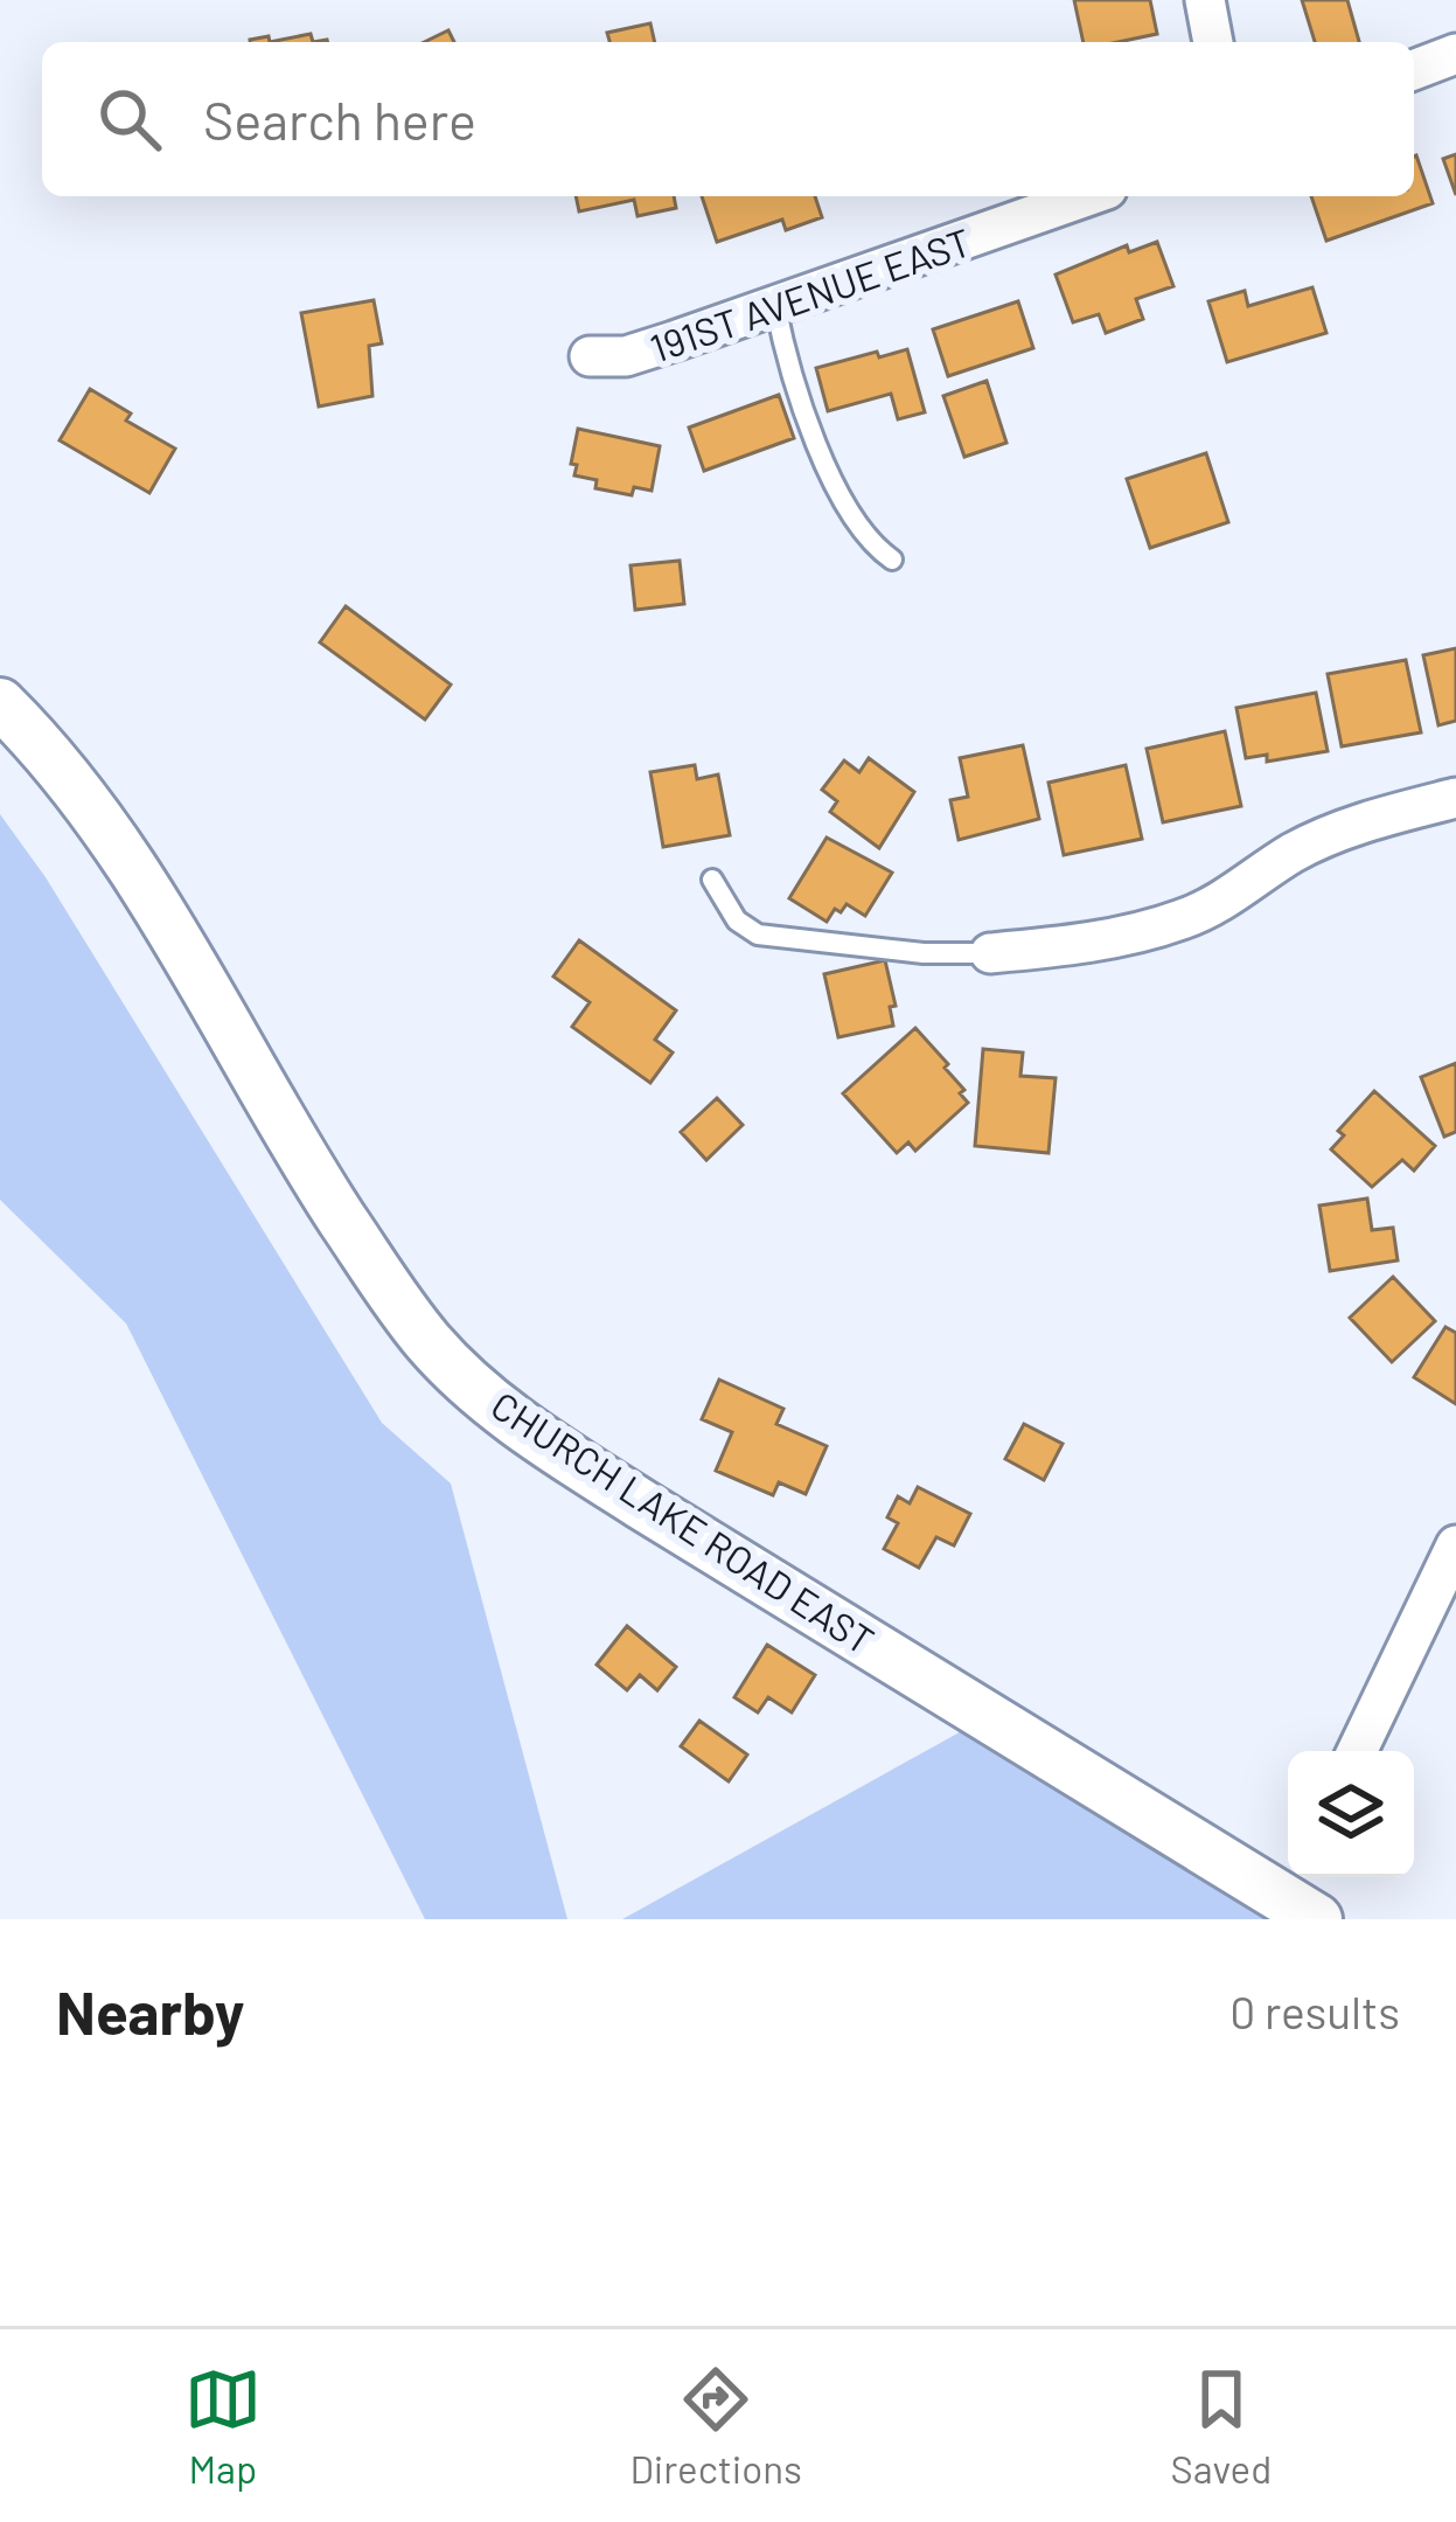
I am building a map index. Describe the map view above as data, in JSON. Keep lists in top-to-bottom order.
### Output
{
  "streets": {
    "street": ["191ST AVENUE EAST", "CHURCH LAKE ROAD EAST"]
  },
  "page": {
    "search": "Search here",
    "heading": ["Nearby", "0 results"],
    "nav": ["Map", "Directions", "Saved"]
  }
}
